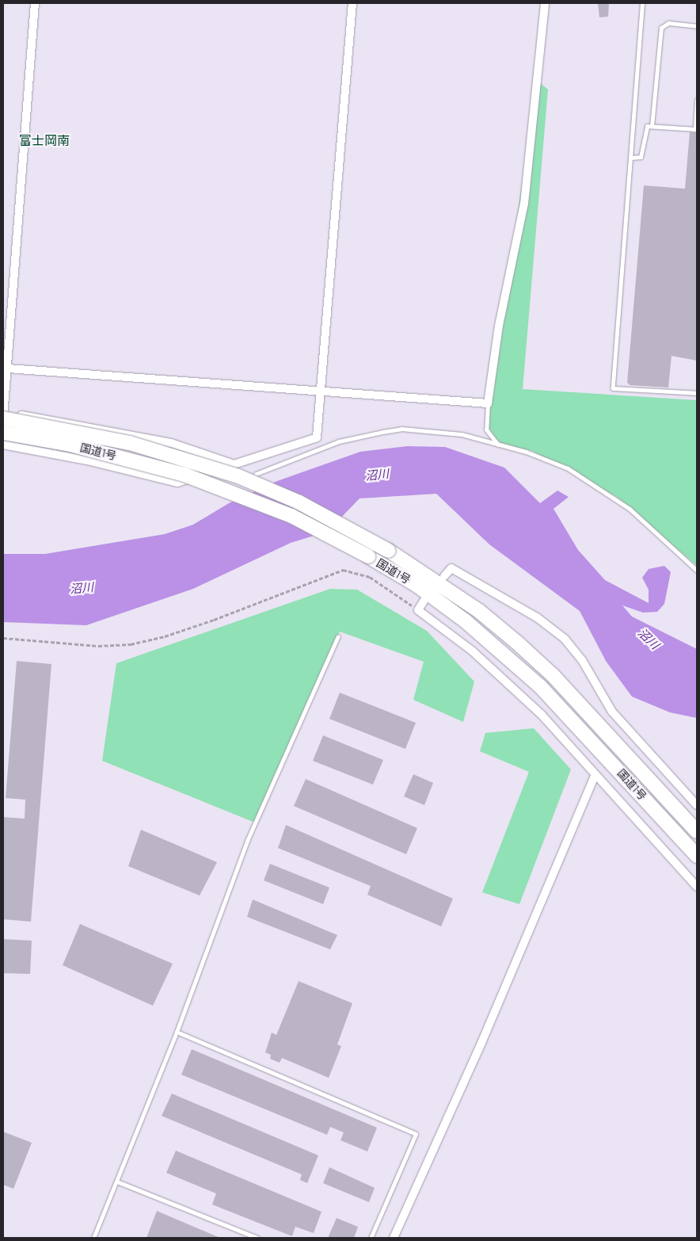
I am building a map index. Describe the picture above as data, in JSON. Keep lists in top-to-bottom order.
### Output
{
  "streets": {
    "highway": ["国道1号"]
  },
  "districts": ["富士岡南"],
  "water": ["沼川"]
}
